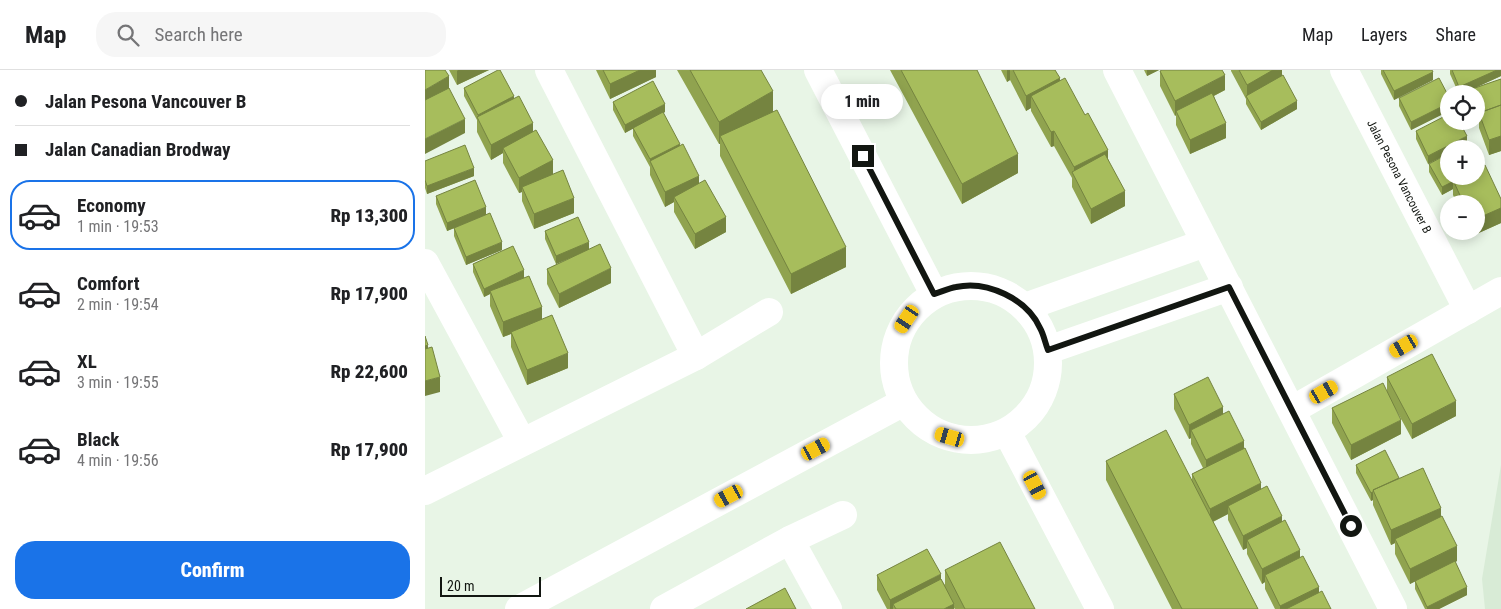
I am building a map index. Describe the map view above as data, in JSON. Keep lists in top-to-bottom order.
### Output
{
  "streets": {
    "street": ["Jalan Pesona Vancouver B"]
  },
  "scale_bar": "20 m",
  "page": {
    "header": "Map",
    "search": "Search here",
    "nav": ["Map", "Layers", "Share"],
    "banner": ["Jalan Pesona Vancouver B", "Jalan Canadian Brodway"],
    "bubble": "1 min",
    "map_buttons": ["+", "−"],
    "list": [
      {
        "name": "Economy",
        "note": "1 min · 19:53",
        "value": "Rp 13,300"
      },
      {
        "name": "Comfort",
        "note": "2 min · 19:54",
        "value": "Rp 17,900"
      },
      {
        "name": "XL",
        "note": "3 min · 19:55",
        "value": "Rp 22,600"
      },
      {
        "name": "Black",
        "note": "4 min · 19:56",
        "value": "Rp 17,900"
      }
    ],
    "buttons": "Confirm",
    "scale": "20 m"
  }
}
